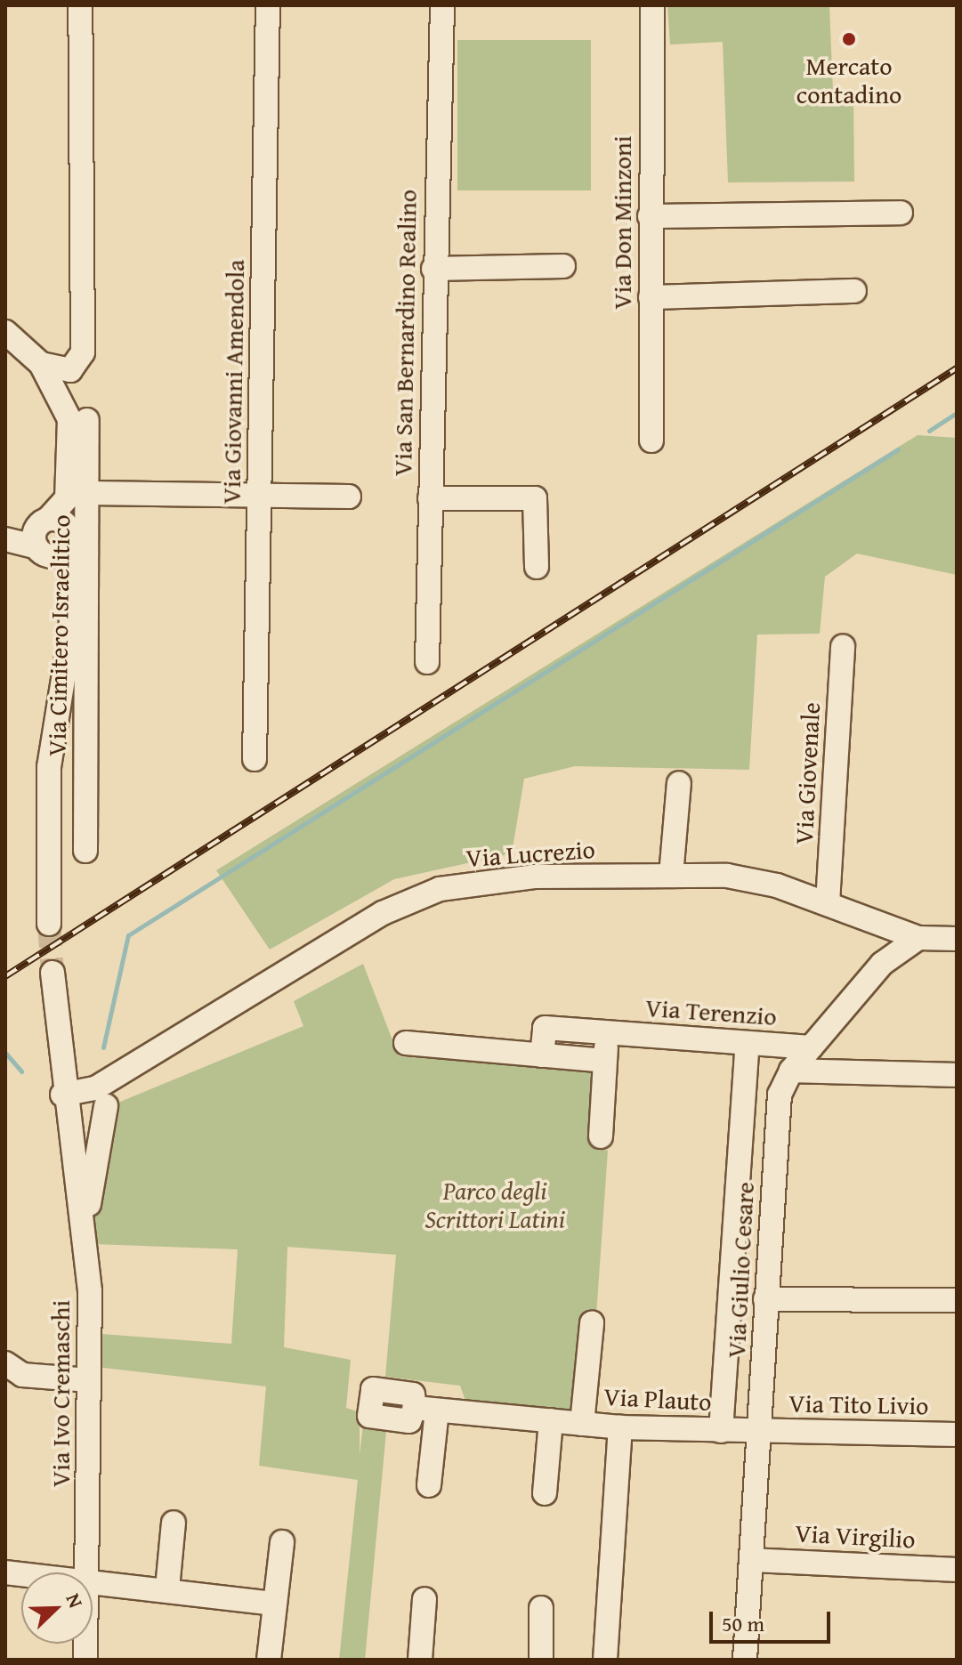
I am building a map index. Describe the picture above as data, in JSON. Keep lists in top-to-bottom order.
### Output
{
  "streets": {
    "street": [
      "Via Don Minzoni",
      "Via San Bernardino Realino",
      "Via Giovanni Amendola",
      "Via Cimitero Israelitico",
      "Via Giovenale",
      "Via Lucrezio",
      "Via Terenzio",
      "Via Giulio Cesare",
      "Via Ivo Cremaschi",
      "Via Plauto",
      "Via Tito Livio",
      "Via Virgilio"
    ]
  },
  "crossings": [
    ["Via Giovenale", "Via Lucrezio"],
    ["Via Lucrezio", "Via Giulio Cesare"],
    ["Via Lucrezio", "Via Ivo Cremaschi"],
    ["Via Terenzio", "Via Giulio Cesare"],
    ["Via Giulio Cesare", "Via Plauto"],
    ["Via Giulio Cesare", "Via Tito Livio"],
    ["Via Giulio Cesare", "Via Virgilio"],
    ["Via Plauto", "Via Tito Livio"]
  ],
  "parks": ["Parco degli Scrittori Latini"],
  "places": ["Mercato contadino"],
  "scale_bar": "50 m",
  "north": "top right"
}
